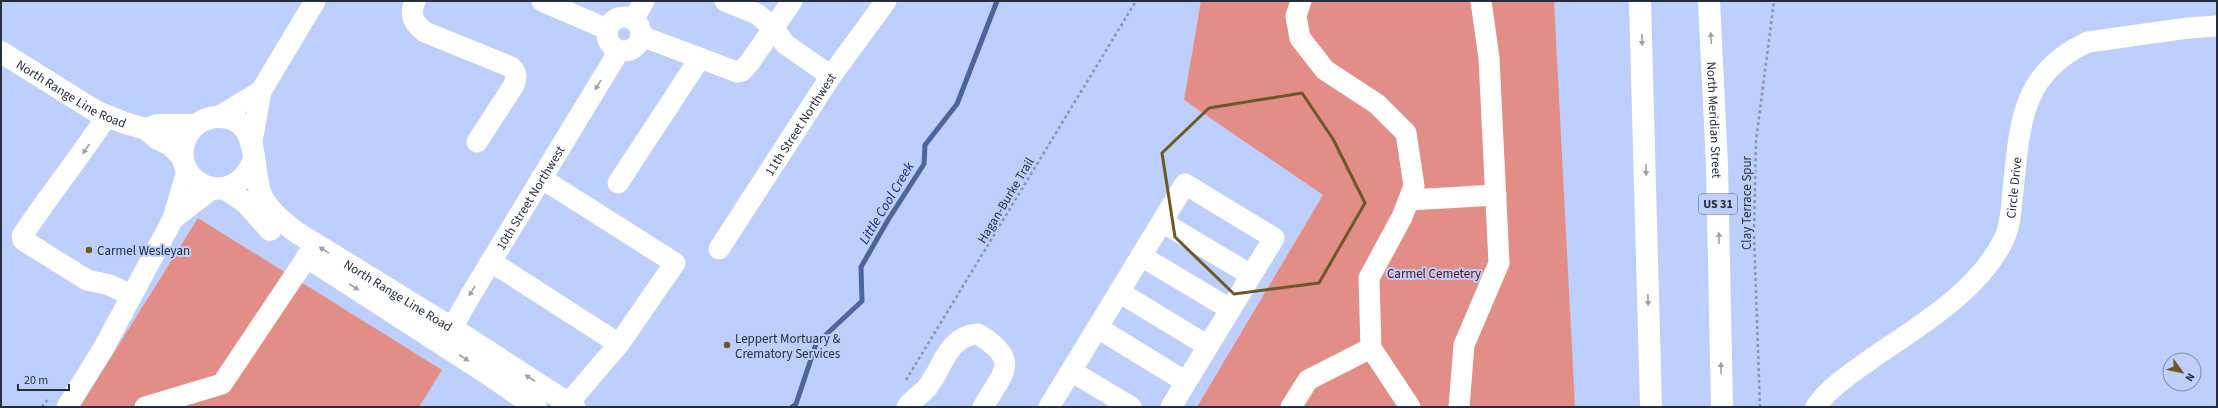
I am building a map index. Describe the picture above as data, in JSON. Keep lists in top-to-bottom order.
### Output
{
  "streets": {
    "main road": ["North Range Line Road", "North Meridian Street", "US 31"],
    "street": ["11th Street Northwest", "Circle Drive", "10th Street Northwest"],
    "path": ["Hagan-Burke Trail", "Clay Terrace Spur"]
  },
  "crossings": [
    ["North Range Line Road", "10th Street Northwest"]
  ],
  "water": ["Little Cool Creek"],
  "parks": ["Carmel Cemetery"],
  "places": ["Carmel Wesleyan", "Leppert Mortuary & Crematory Services"],
  "scale_bar": "20 m",
  "north": "bottom right"
}
